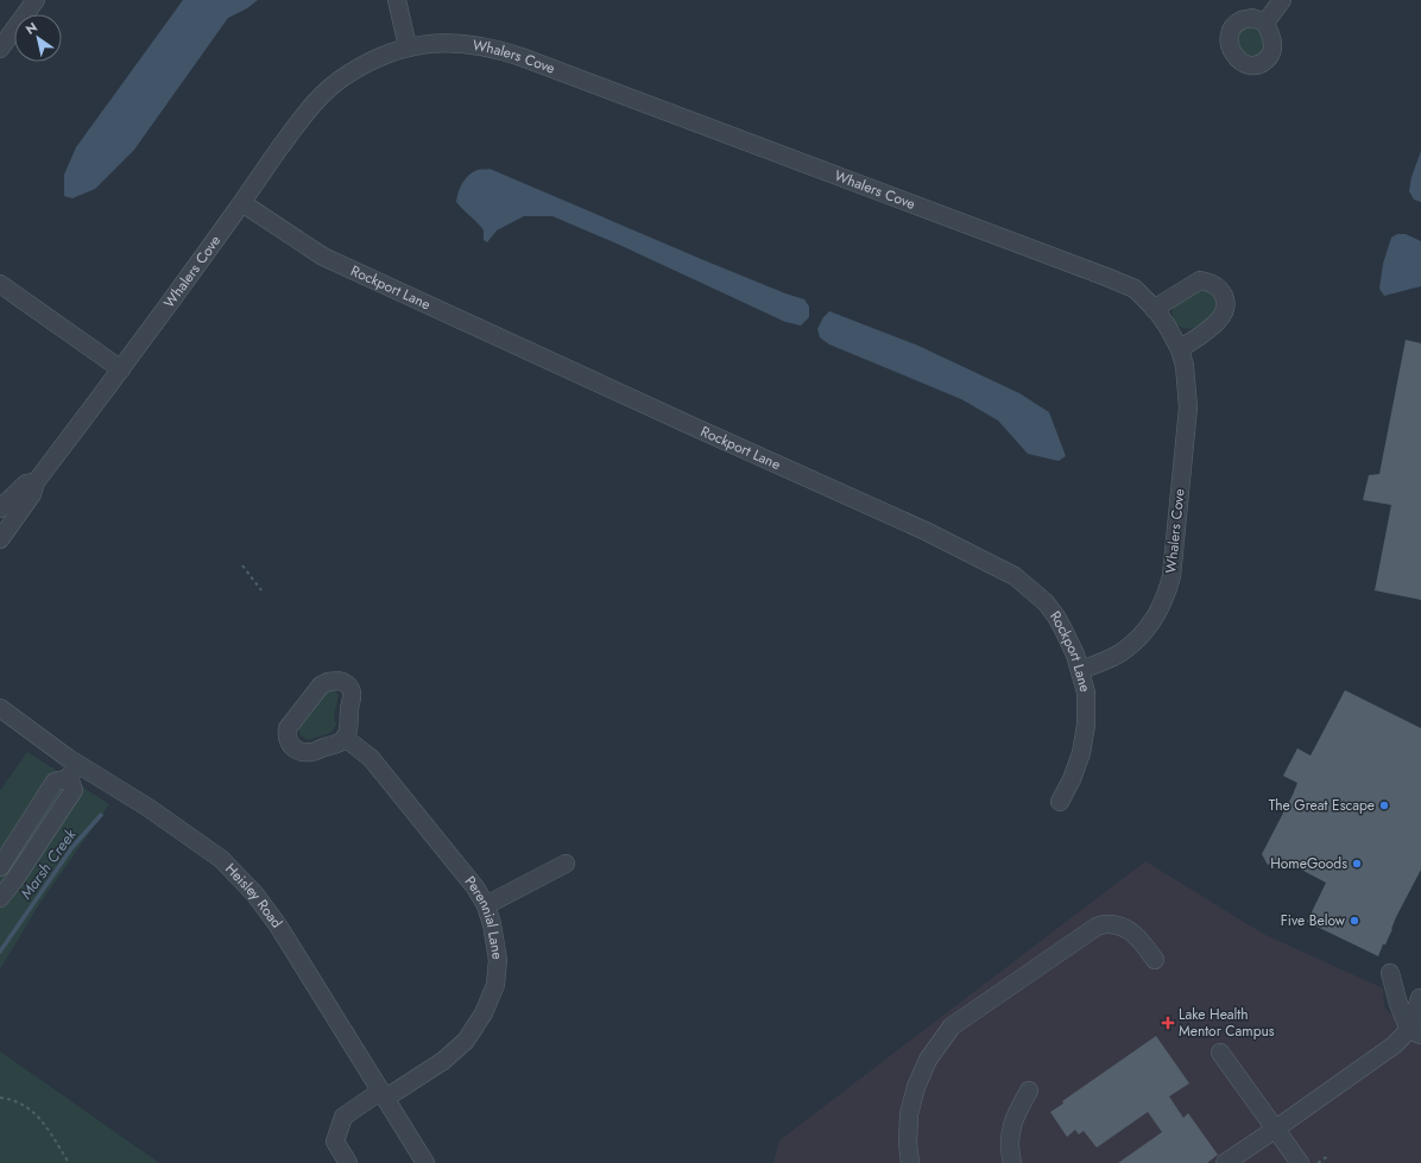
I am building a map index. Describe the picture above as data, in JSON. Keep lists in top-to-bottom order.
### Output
{
  "streets": {
    "street": [
      "Whalers Cove",
      "Rockport Lane",
      "Heisley Road",
      "Perennial Lane"
    ]
  },
  "crossings": [
    ["Whalers Cove", "Rockport Lane"],
    ["Heisley Road", "Perennial Lane"]
  ],
  "water": ["Marsh Creek"],
  "places": {
    "other": ["The Great Escape", "HomeGoods", "Five Below"],
    "health": ["Lake Health Mentor Campus"]
  },
  "north": "top left"
}
